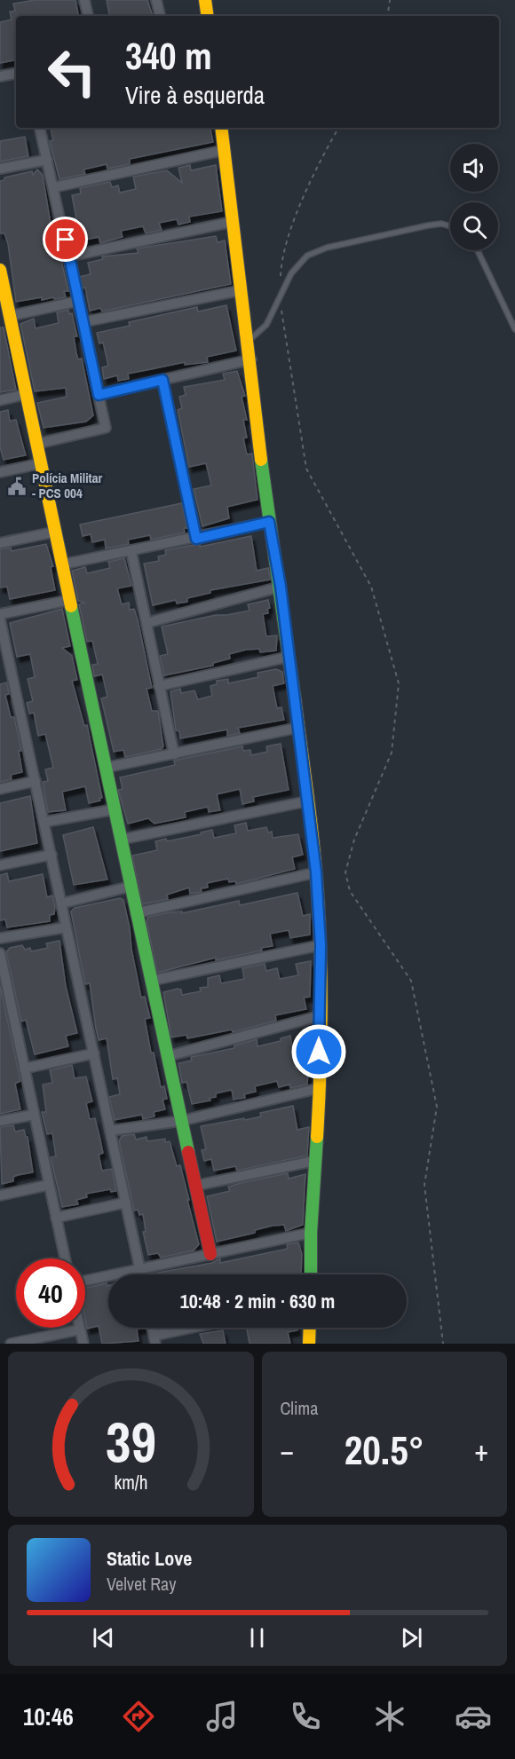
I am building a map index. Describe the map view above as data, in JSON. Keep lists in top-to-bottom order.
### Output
{
  "places": {
    "public building": ["Polícia Militar - PCS 004"]
  },
  "page": {
    "turn": ["340 m", "Vire à esquerda"],
    "limit": "40",
    "trip": "10:48 · 2 min · 630 m",
    "tile": "Clima",
    "heat": ["−", "20.5°", "+"],
    "song": ["Static Love", "Velvet Ray"],
    "tabs": "10:46",
    "gauge": ["39", "km/h"]
  }
}
